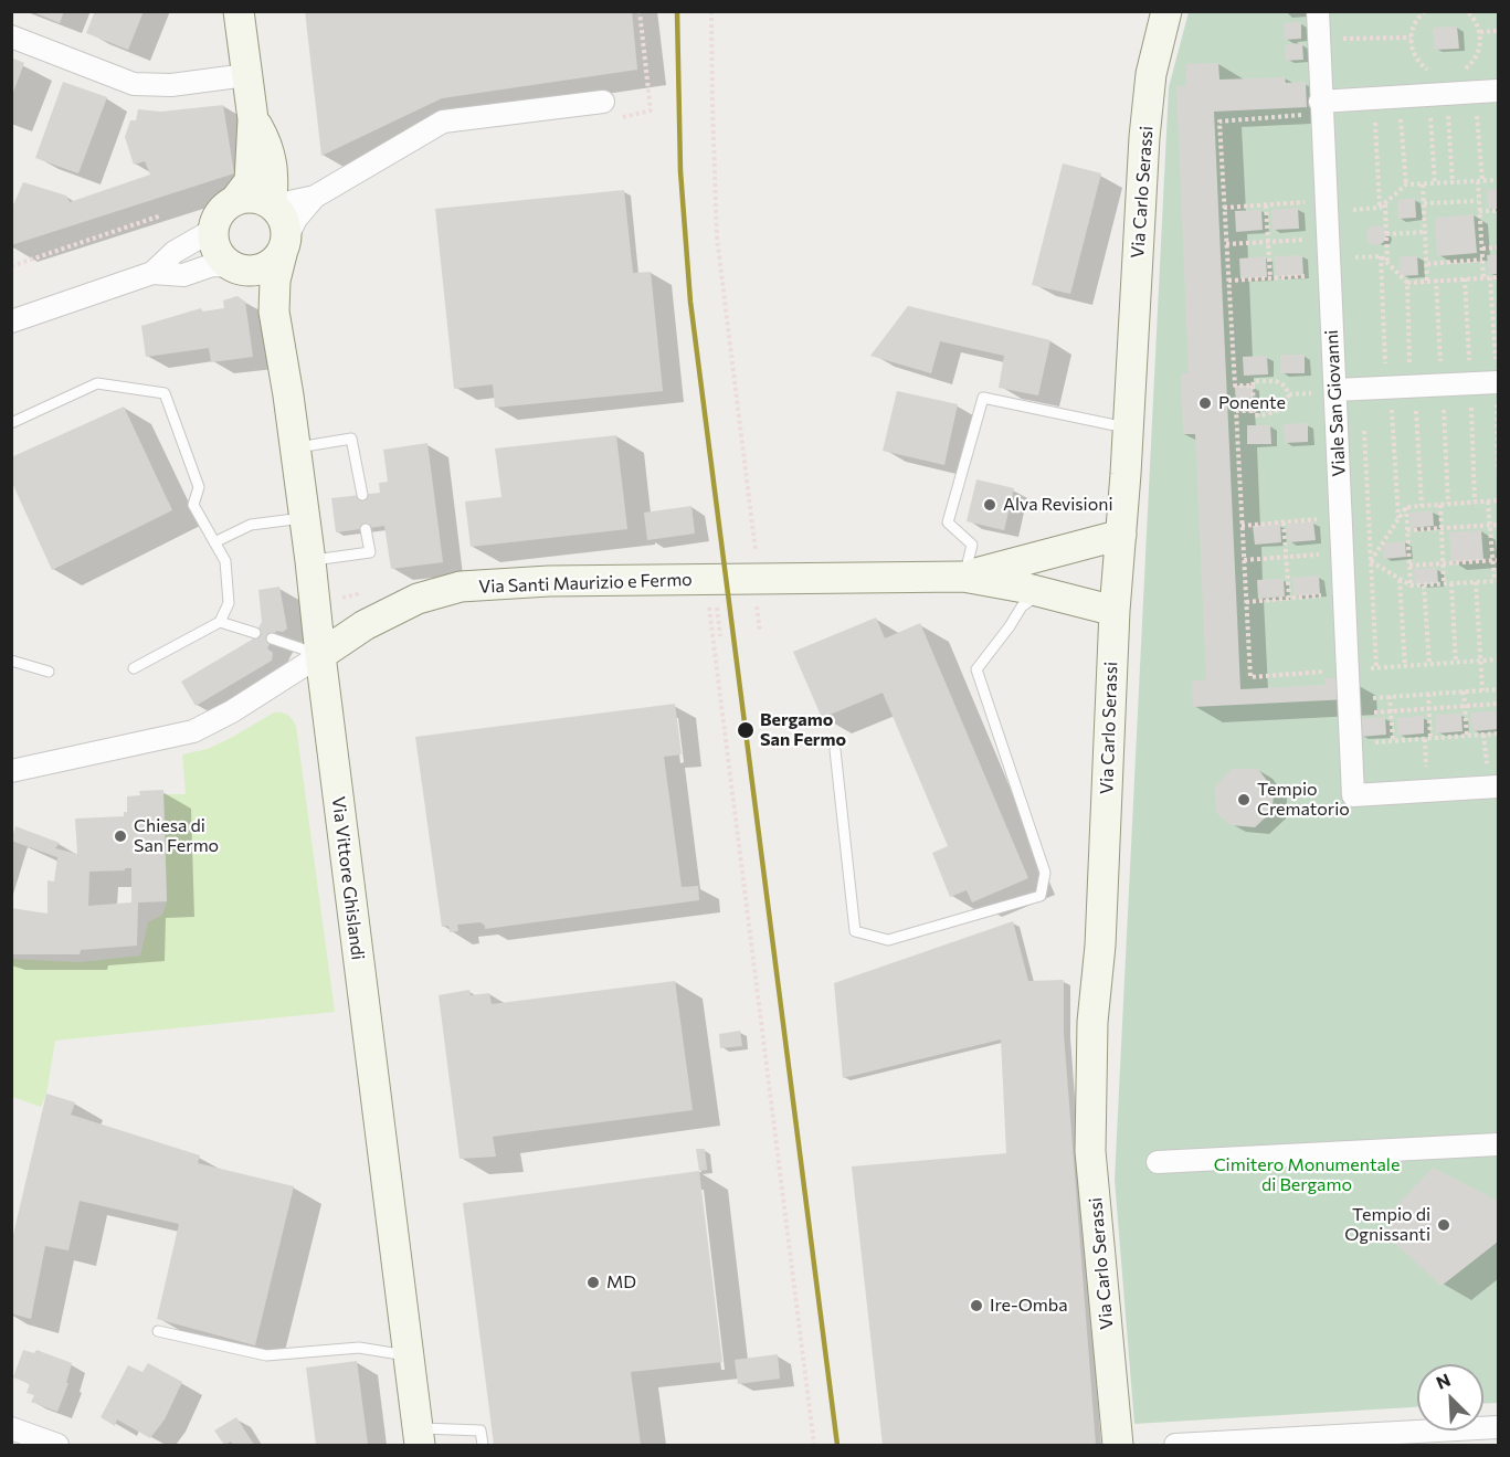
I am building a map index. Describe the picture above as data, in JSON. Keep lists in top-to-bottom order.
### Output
{
  "streets": {
    "street": [
      "Via Carlo Serassi",
      "Viale San Giovanni",
      "Via Santi Maurizio e Fermo",
      "Via Vittore Ghislandi"
    ]
  },
  "crossings": [
    ["Via Carlo Serassi", "Via Santi Maurizio e Fermo"],
    ["Via Santi Maurizio e Fermo", "Via Vittore Ghislandi"]
  ],
  "parks": ["Cimitero Monumentale di Bergamo"],
  "places": [
    "Ponente",
    "Alva Revisioni",
    "Bergamo San Fermo",
    "Tempio Crematorio",
    "Chiesa di San Fermo",
    "Tempio di Ognissanti",
    "MD",
    "Ire-Omba"
  ],
  "north": "top left"
}
